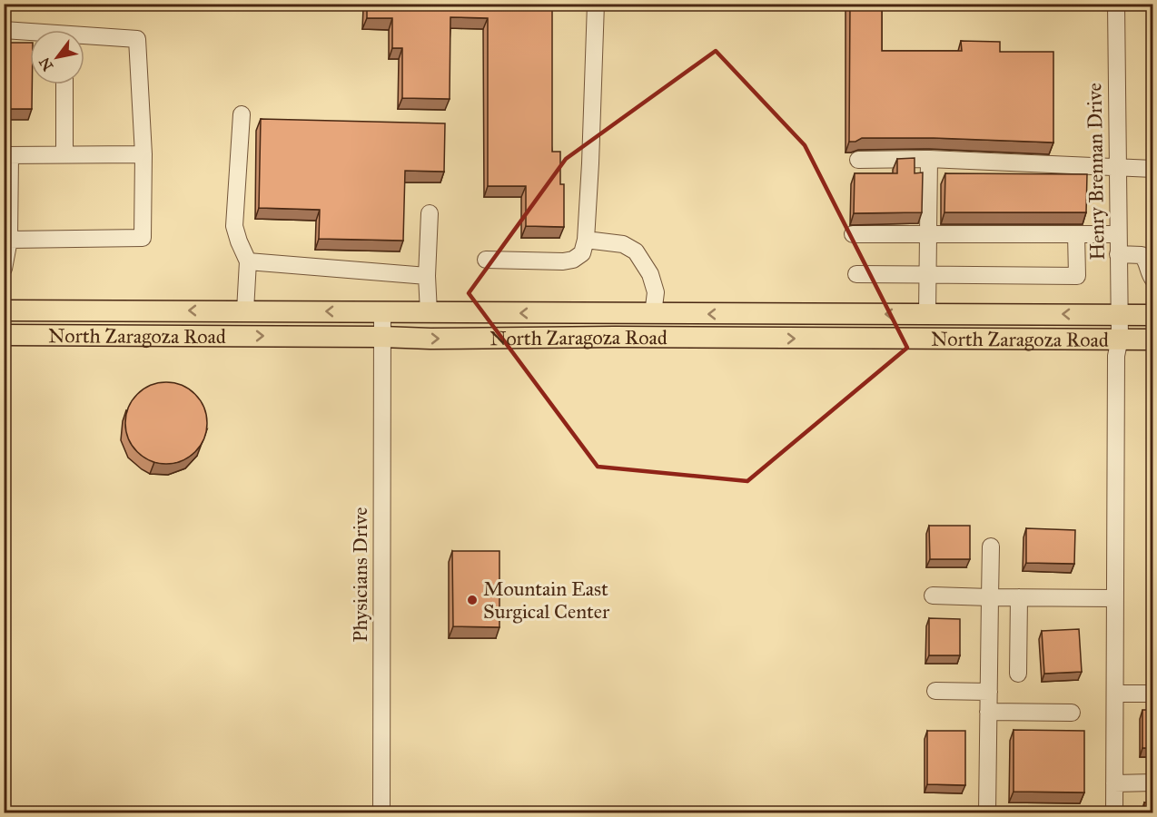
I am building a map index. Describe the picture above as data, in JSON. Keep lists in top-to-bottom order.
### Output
{
  "streets": {
    "main road": ["North Zaragoza Road"],
    "street": ["Henry Brennan Drive", "Physicians Drive"]
  },
  "crossings": [
    ["Henry Brennan Drive", "North Zaragoza Road"],
    ["North Zaragoza Road", "Physicians Drive"]
  ],
  "places": ["Mountain East Surgical Center"],
  "north": "bottom left"
}
